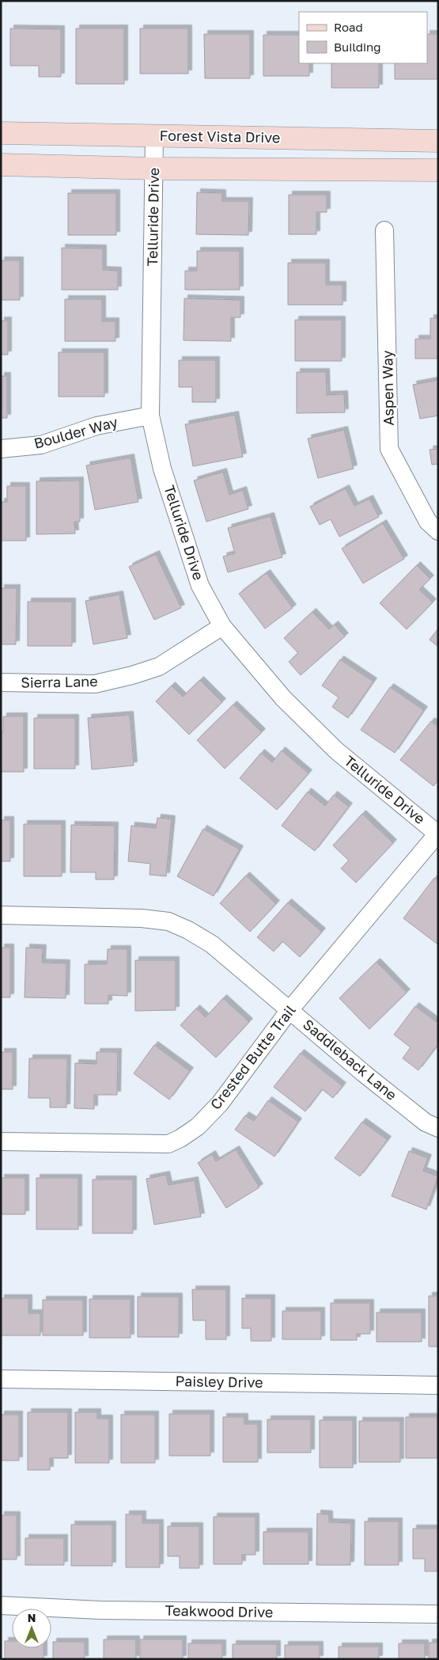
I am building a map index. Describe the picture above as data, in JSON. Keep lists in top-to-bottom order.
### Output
{
  "streets": {
    "main road": ["Forest Vista Drive"],
    "street": [
      "Telluride Drive",
      "Aspen Way",
      "Boulder Way",
      "Sierra Lane",
      "Crested Butte Trail",
      "Saddleback Lane",
      "Paisley Drive",
      "Teakwood Drive"
    ]
  },
  "crossings": [
    ["Forest Vista Drive", "Telluride Drive"],
    ["Telluride Drive", "Boulder Way"],
    ["Telluride Drive", "Sierra Lane"],
    ["Telluride Drive", "Crested Butte Trail"],
    ["Crested Butte Trail", "Saddleback Lane"]
  ],
  "legend": ["Road", "Building"],
  "north": "top"
}
